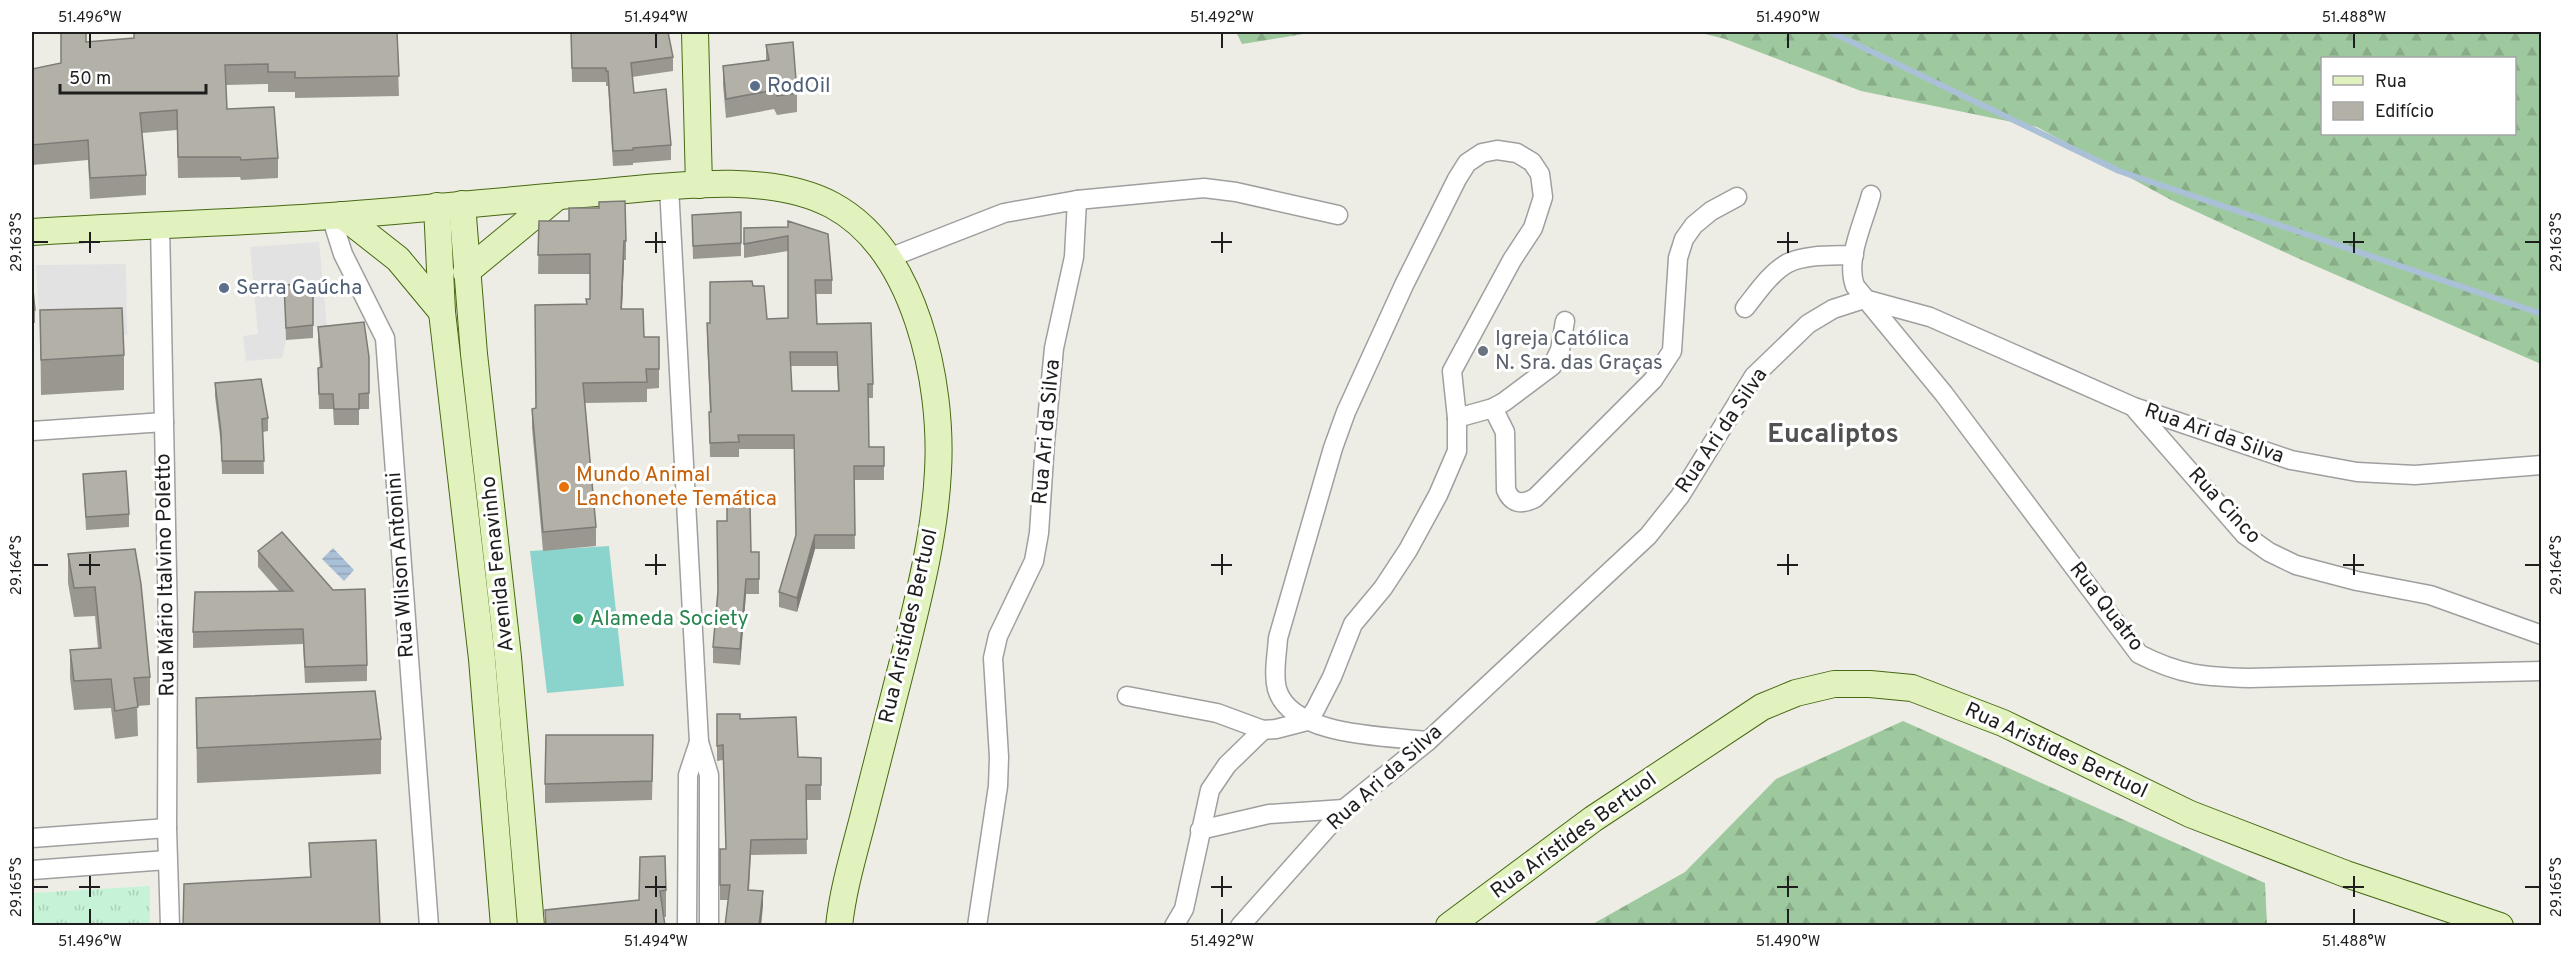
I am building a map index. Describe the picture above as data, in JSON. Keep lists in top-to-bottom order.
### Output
{
  "streets": {
    "main road": ["Avenida Fenavinho", "Rua Aristides Bertuol"],
    "street": [
      "Rua Ari da Silva",
      "Rua Cinco",
      "Rua Wilson Antonini",
      "Rua Mário Italvino Poletto",
      "Rua Quatro"
    ]
  },
  "crossings": [
    ["Rua Ari da Silva", "Rua Cinco"],
    ["Rua Ari da Silva", "Rua Quatro"],
    ["Avenida Fenavinho", "Rua Aristides Bertuol"],
    ["Rua Wilson Antonini", "Rua Aristides Bertuol"],
    ["Rua Mário Italvino Poletto", "Rua Aristides Bertuol"]
  ],
  "districts": ["Eucaliptos"],
  "places": [
    "RodOil",
    "Serra Gaúcha",
    "Igreja Católica N. Sra. das Graças",
    "Mundo Animal Lanchonete Temática",
    "Alameda Society"
  ],
  "legend": ["Rua", "Edifício"],
  "scale_bar": "50 m",
  "coordinates": [
    "51.496°W",
    "51.494°W",
    "51.492°W",
    "51.490°W",
    "51.488°W",
    "29.163°S",
    "29.164°S",
    "29.165°S"
  ]
}
